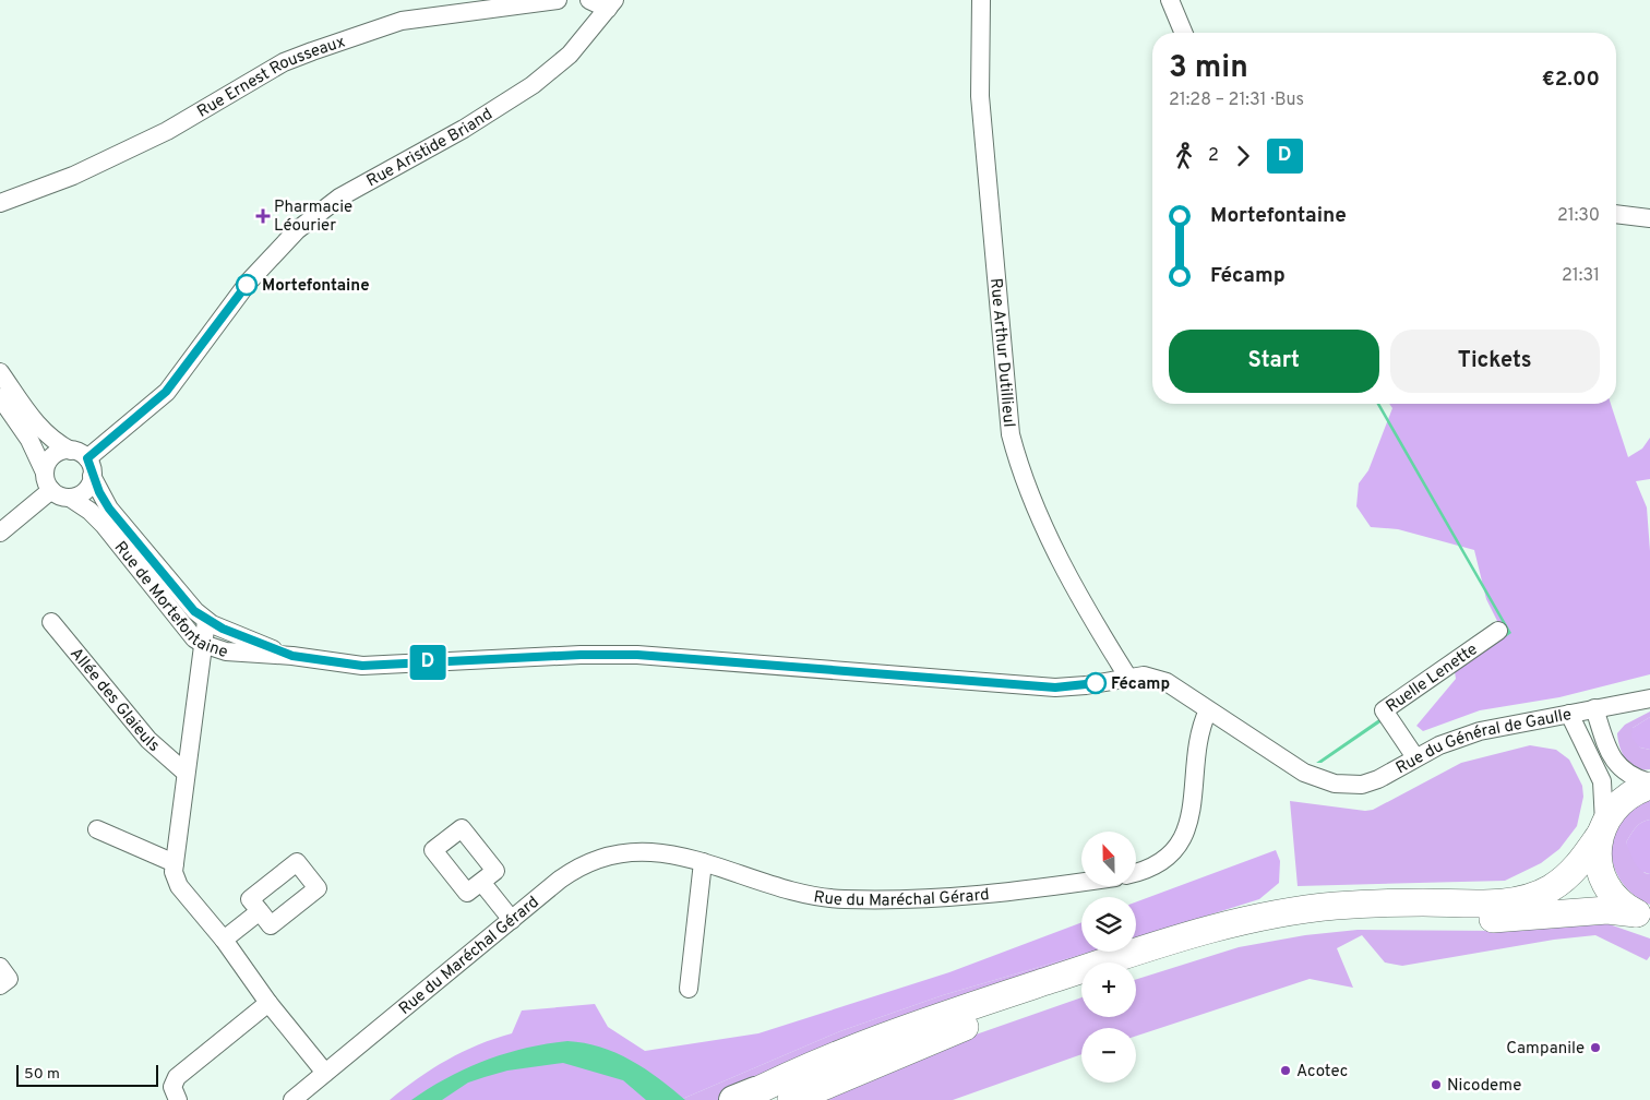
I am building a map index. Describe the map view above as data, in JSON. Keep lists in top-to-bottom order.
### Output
{
  "streets": {
    "street": [
      "Rue Ernest Rousseaux",
      "Rue Aristide Briand",
      "Rue Arthur Dutillieul",
      "Rue de Mortefontaine",
      "Ruelle Lenette",
      "Allée des Glaieuls",
      "Rue du Général de Gaulle",
      "Rue du Maréchal Gérard"
    ]
  },
  "crossings": [
    ["Rue Aristide Briand", "Rue de Mortefontaine"],
    ["Rue Arthur Dutillieul", "Rue de Mortefontaine"],
    ["Rue de Mortefontaine", "Rue du Général de Gaulle"],
    ["Ruelle Lenette", "Rue du Général de Gaulle"]
  ],
  "places": {
    "health": ["Pharmacie Léourier"],
    "other": [
      "Mortefontaine",
      "Fécamp",
      "Campanile",
      "Acotec",
      "Nicodeme"
    ]
  },
  "lines": ["bus line D"],
  "scale_bar": "50 m",
  "north": "top",
  "page": {
    "on_map": "D",
    "heading": ["3 min", "21:28 – 21:31 · Bus", "€2.00"],
    "legs": ["2", "D"],
    "list": [
      {
        "name": "Mortefontaine",
        "value": "21:30"
      },
      {
        "name": "Fécamp",
        "value": "21:31"
      }
    ],
    "buttons": ["Start", "Tickets"],
    "map_buttons": ["+", "−"],
    "scale": "50 m"
  }
}
